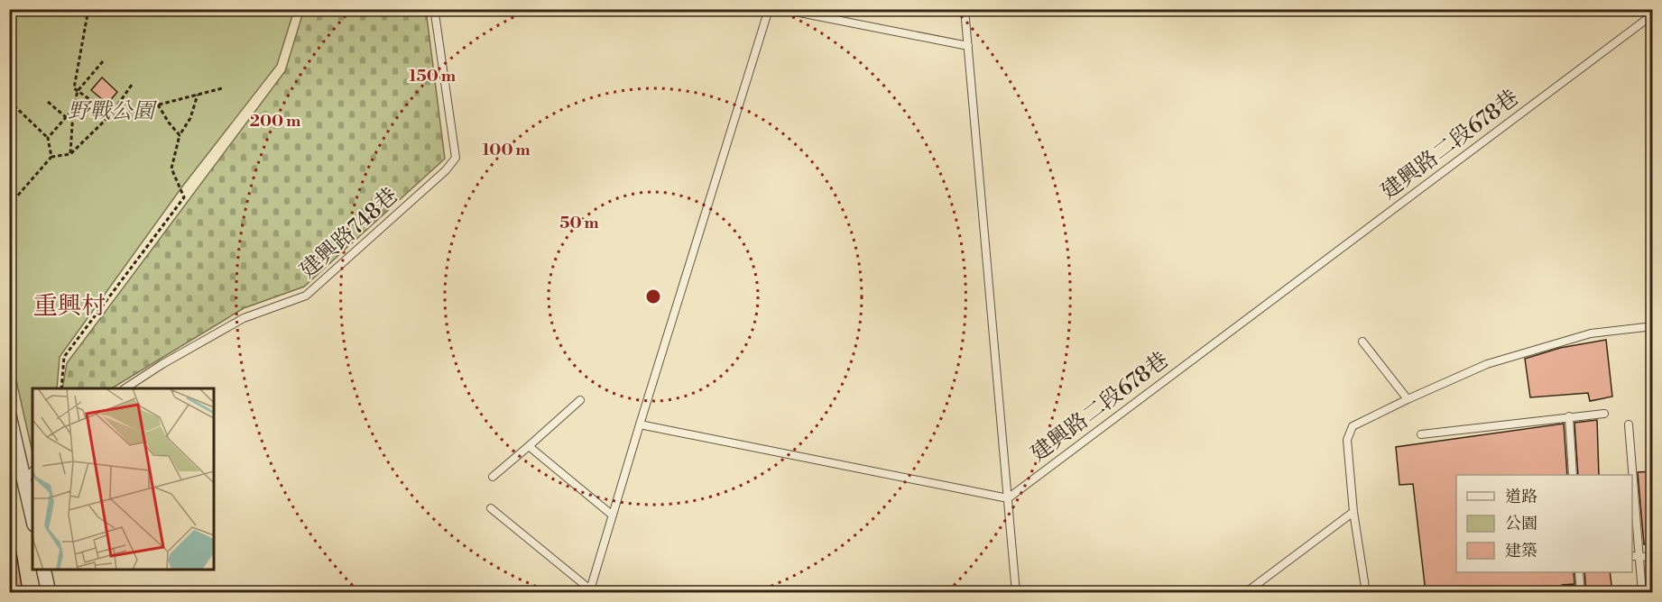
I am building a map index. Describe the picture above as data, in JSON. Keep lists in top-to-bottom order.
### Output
{
  "streets": {
    "lane": ["建興路二段678巷", "建興路748巷"]
  },
  "districts": ["重興村"],
  "parks": ["野戰公園"],
  "legend": ["道路", "公園", "建築"],
  "rings": [
    "150 m",
    "200 m",
    "100 m",
    "50 m"
  ]
}
